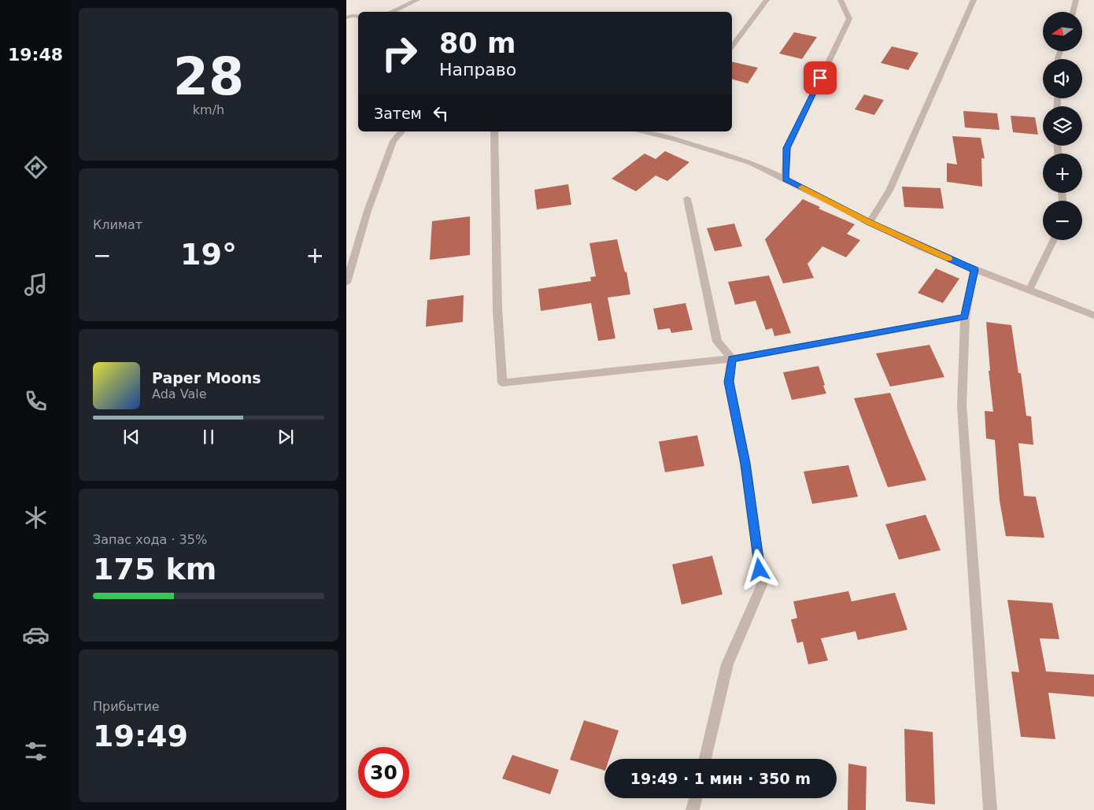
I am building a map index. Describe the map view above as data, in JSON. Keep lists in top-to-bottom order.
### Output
{
  "north": "left",
  "page": {
    "tabs": "19:48",
    "tile": [
      ["28", "km/h"],
      "Климат",
      ["Запас хода · 35%", "175 km"],
      ["Прибытие", "19:49"]
    ],
    "map_buttons": ["+", "−"],
    "turn": ["80 m", "Направо"],
    "then": "Затем",
    "heat": ["−", "19°", "+"],
    "song": ["Paper Moons", "Ada Vale"],
    "limit": "30",
    "trip": "19:49 · 1 мин · 350 m"
  }
}
